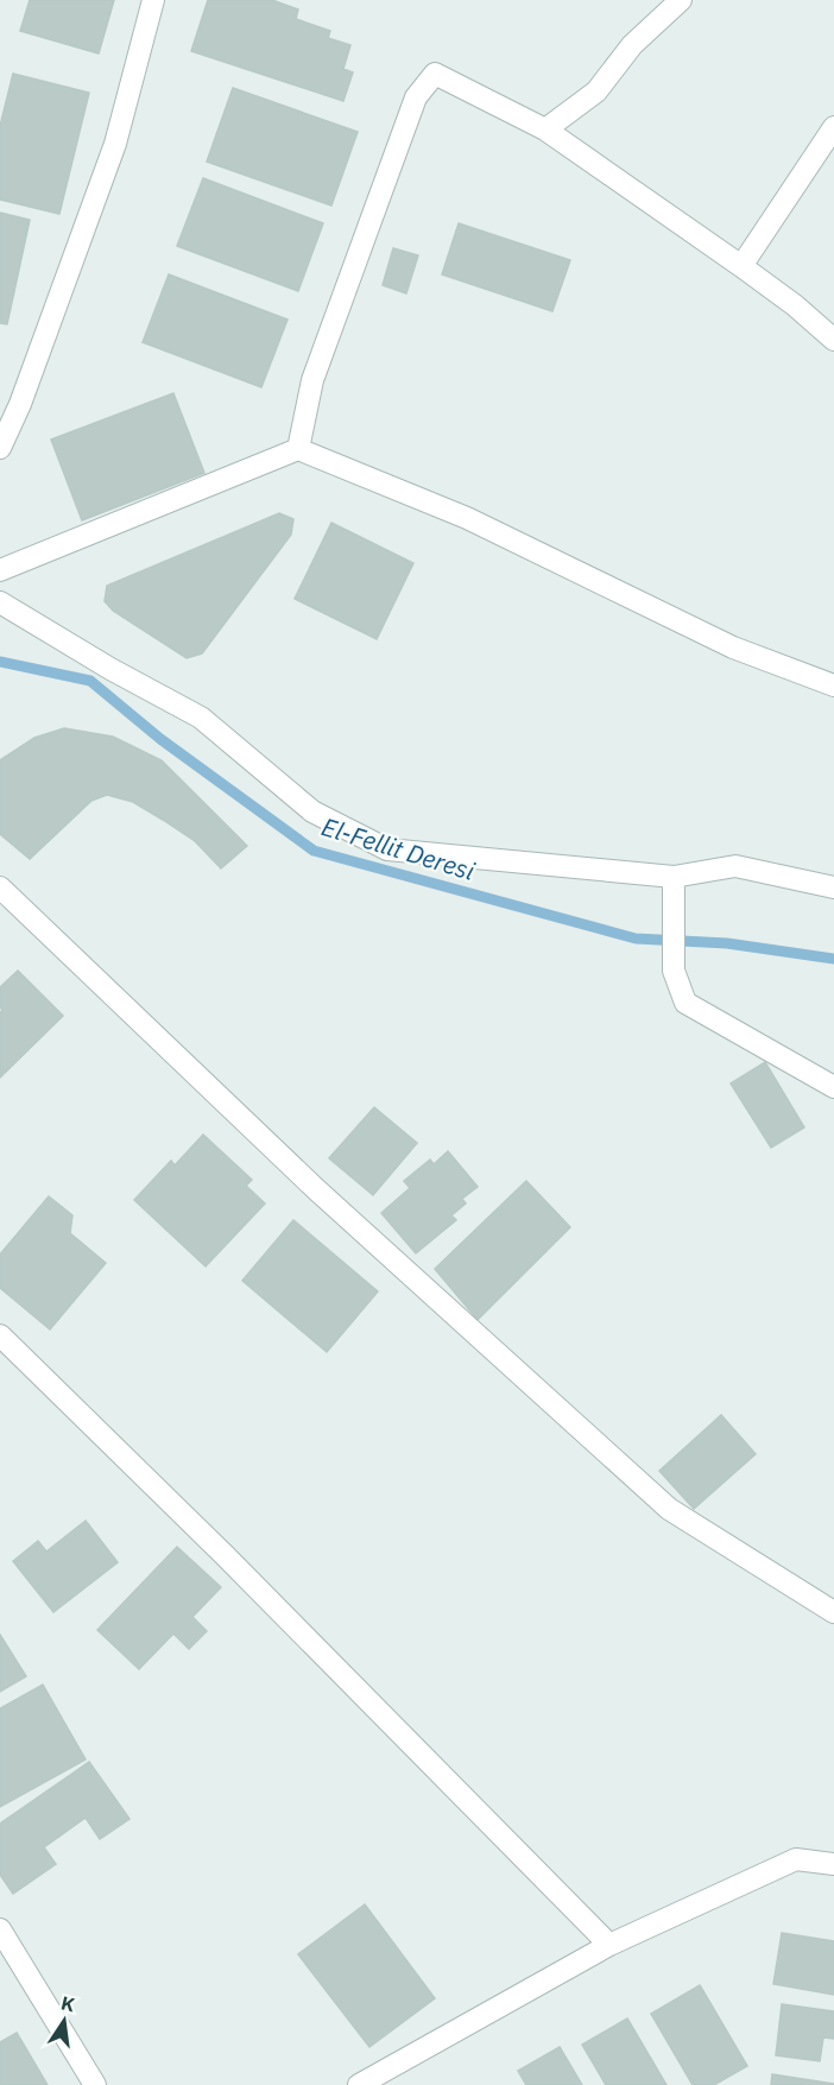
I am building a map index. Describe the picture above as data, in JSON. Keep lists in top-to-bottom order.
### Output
{
  "water": ["El-Fellit Deresi"],
  "north": "top"
}
